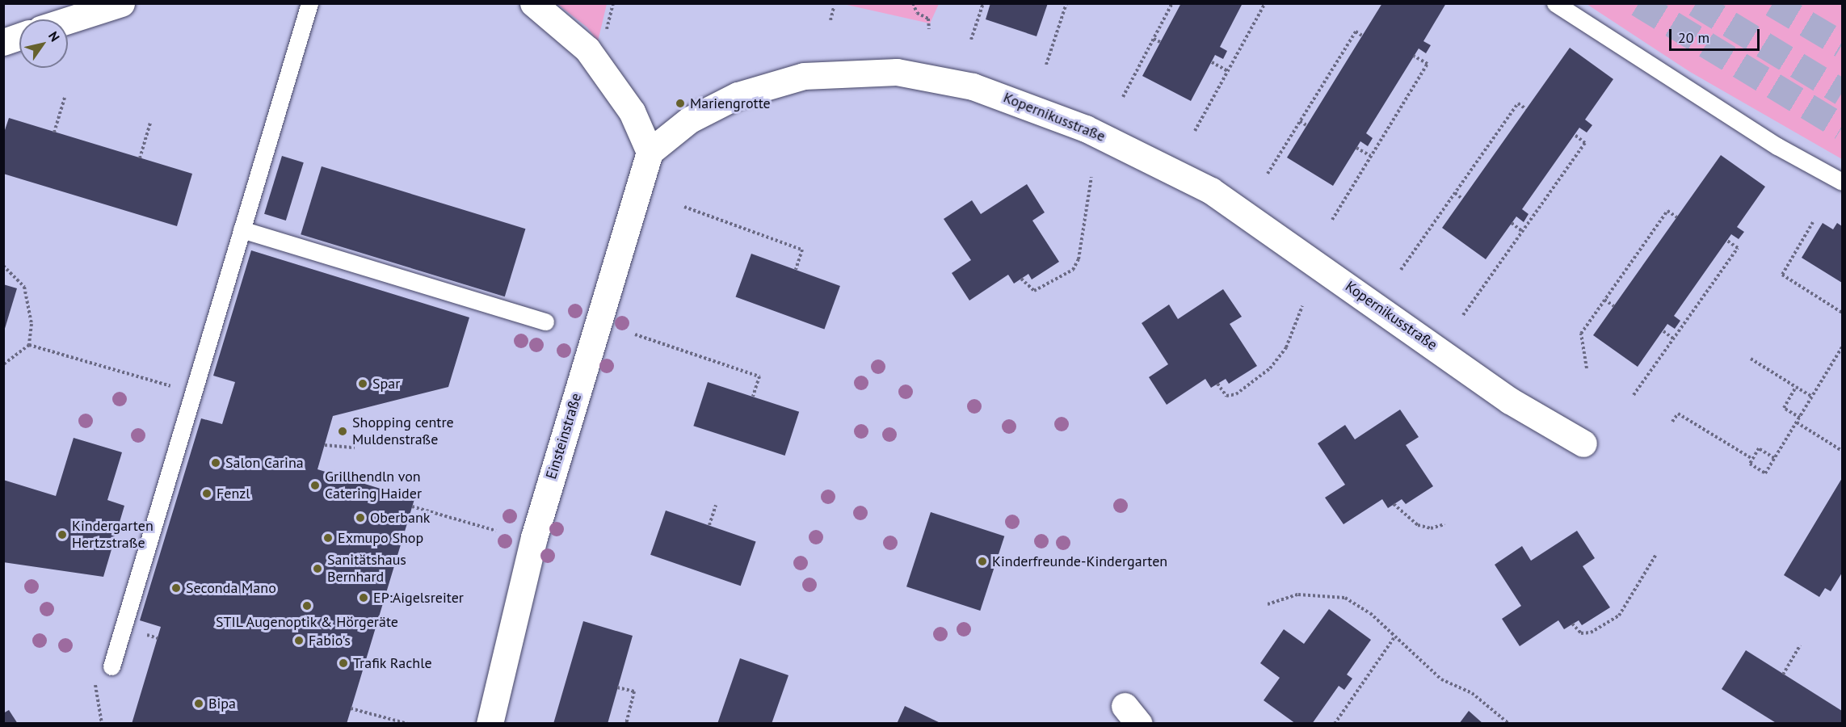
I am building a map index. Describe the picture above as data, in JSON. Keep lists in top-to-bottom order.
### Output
{
  "streets": {
    "street": ["Kopernikusstraße", "Einsteinstraße"]
  },
  "crossings": [
    ["Kopernikusstraße", "Einsteinstraße"]
  ],
  "places": [
    "Mariengrotte",
    "Spar",
    "Shopping centre Muldenstraße",
    "Salon Carina",
    "Grillhendln von Catering Haider",
    "Fenzl",
    "Oberbank",
    "Kindergarten Hertzstraße",
    "Exmupo Shop",
    "Kinderfreunde-Kindergarten",
    "Sanitätshaus Bernhard",
    "Seconda Mano",
    "EP:Aigelsreiter",
    "STIL Augenoptik & Hörgeräte",
    "Fabio's",
    "Trafik Rachle",
    "Bipa"
  ],
  "scale_bar": "20 m",
  "north": "top right"
}
